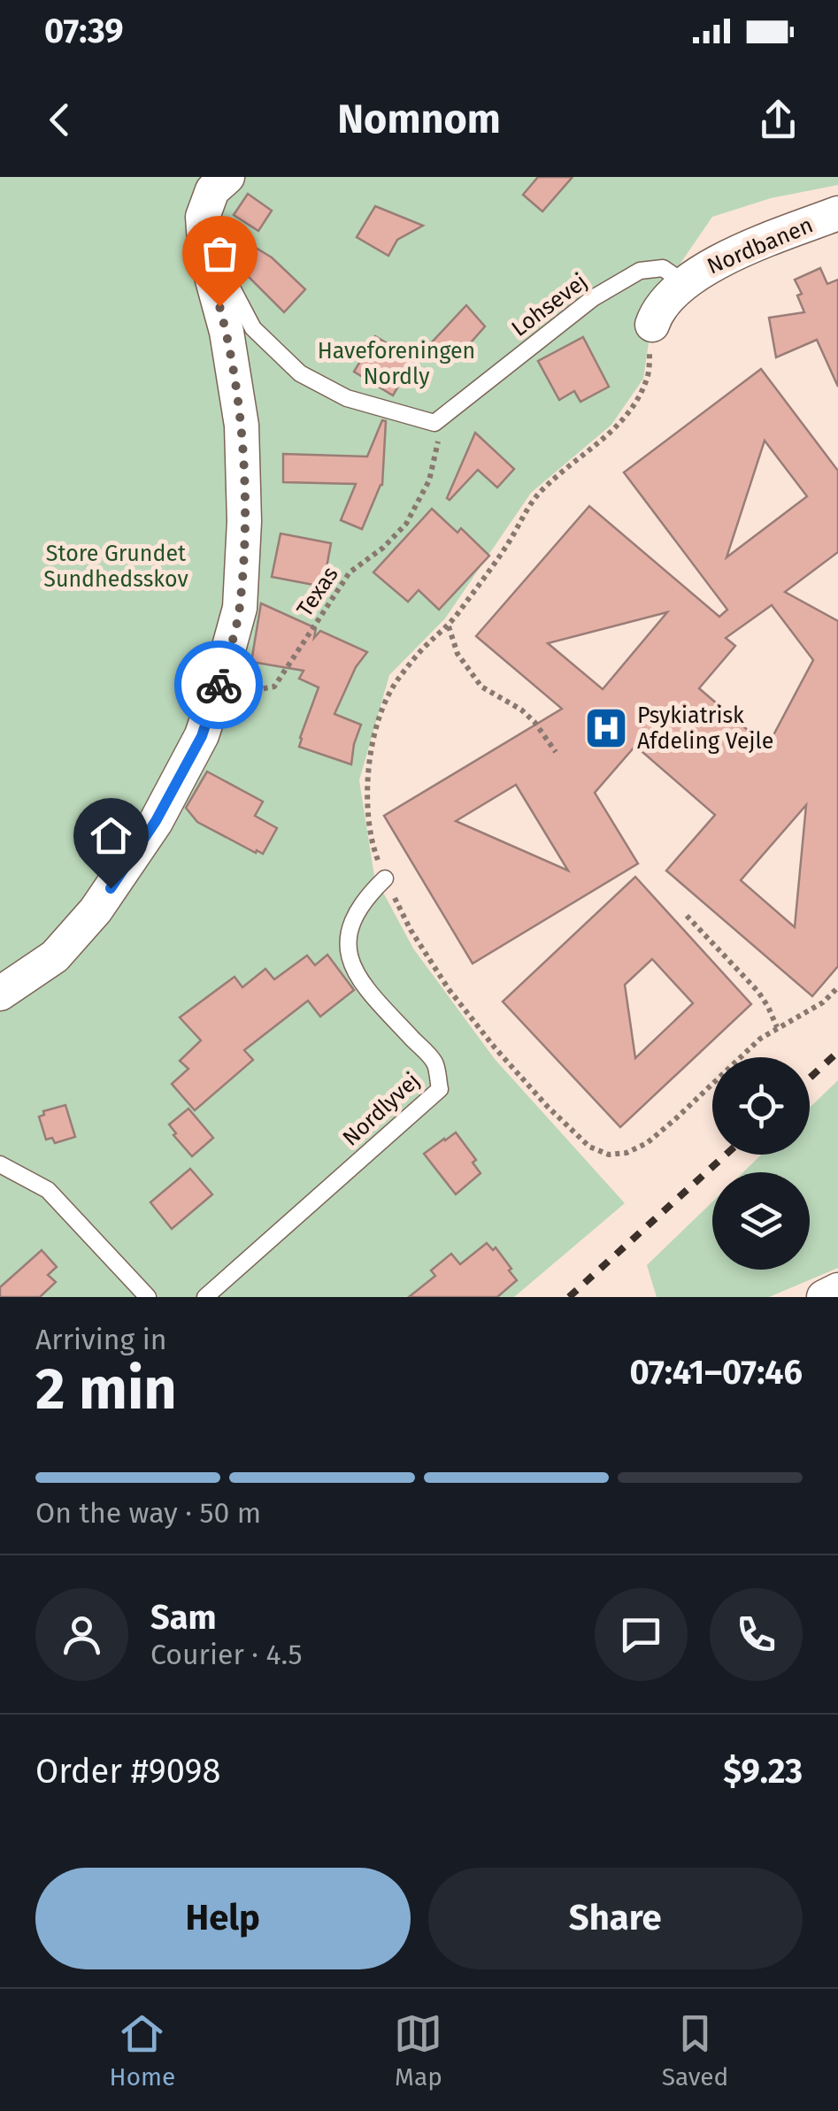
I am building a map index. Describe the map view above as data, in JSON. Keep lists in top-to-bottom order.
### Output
{
  "streets": {
    "street": ["Nordbanen"],
    "lane": ["Lohsevej", "Nordlyvej"],
    "path": ["Texas"]
  },
  "crossings": [
    ["Nordbanen", "Lohsevej"],
    ["Lohsevej", "Texas"]
  ],
  "parks": ["Haveforeningen Nordly", "Store Grundet Sundhedsskov"],
  "places": {
    "hospital": ["Psykiatrisk Afdeling Vejle"]
  },
  "page": {
    "status": "07:39",
    "header": "Nomnom",
    "heading": ["2 min", "Arriving in", "07:41–07:46"],
    "panel": [
      "Sam",
      "Courier · 4.5",
      "Order #9098",
      "$9.23"
    ],
    "bar": "On the way · 50 m",
    "buttons": ["Help", "Share"],
    "tabs": ["Home", "Map", "Saved"]
  }
}
